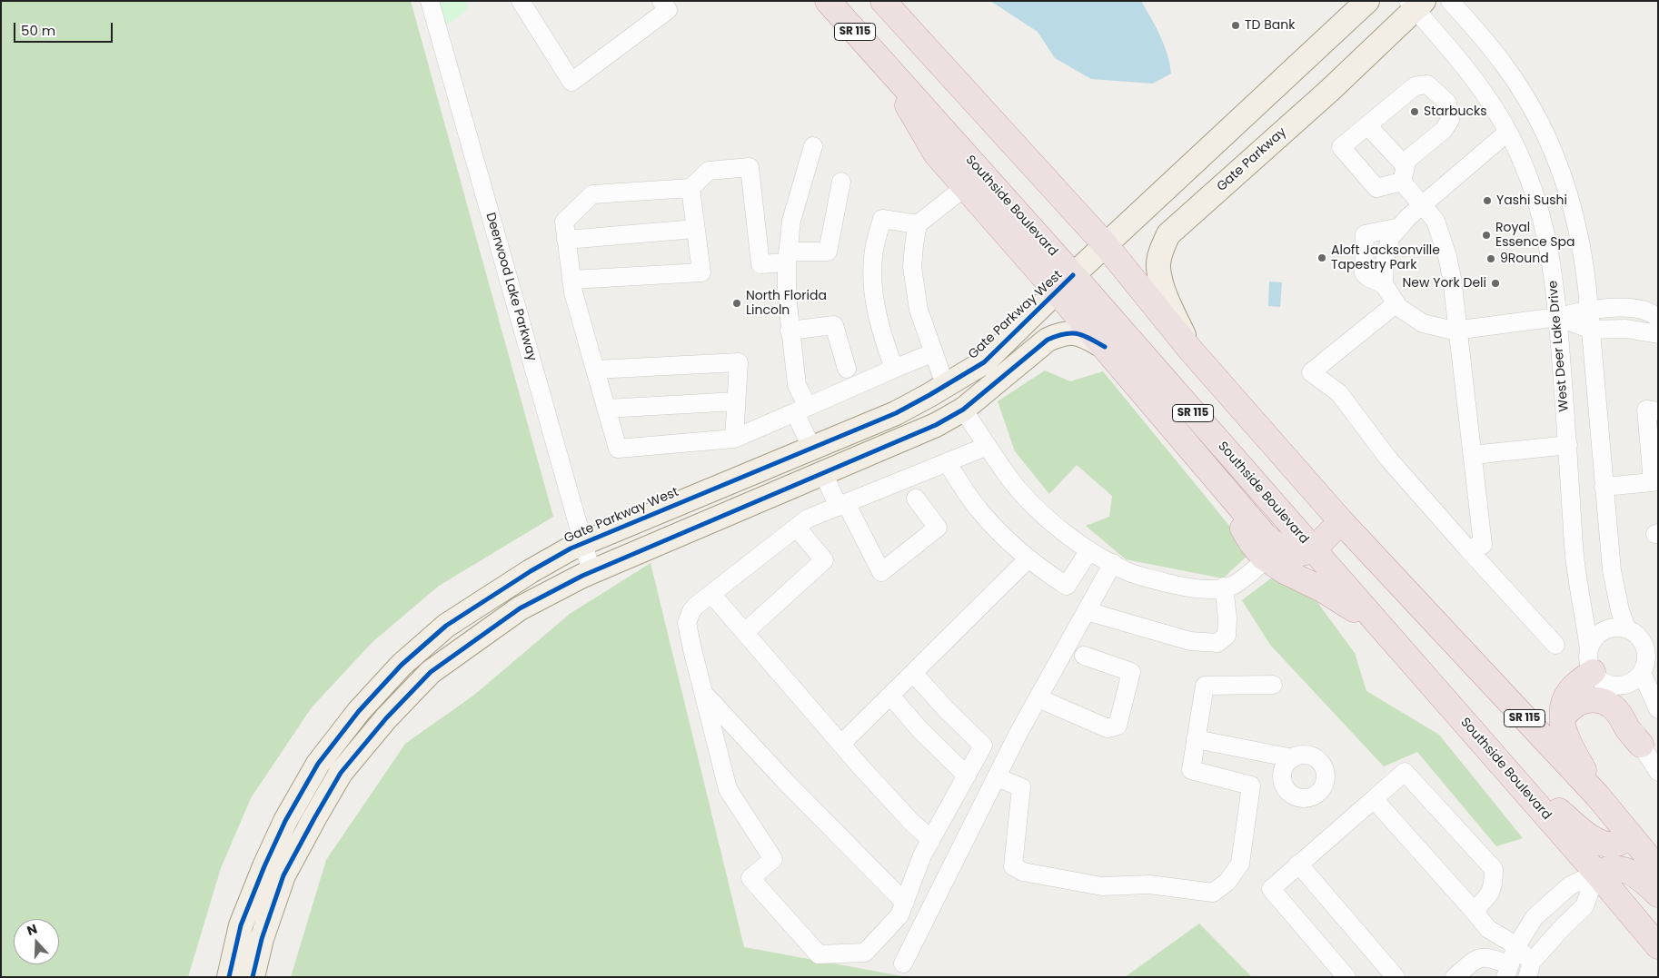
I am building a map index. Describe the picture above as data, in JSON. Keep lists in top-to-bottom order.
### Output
{
  "streets": {
    "highway": ["SR 115", "Southside Boulevard"],
    "main road": ["Gate Parkway", "Gate Parkway West"],
    "street": ["Deerwood Lake Parkway", "West Deer Lake Drive"]
  },
  "crossings": [
    ["SR 115", "Gate Parkway"],
    ["Gate Parkway", "West Deer Lake Drive"],
    ["Southside Boulevard", "Gate Parkway West"],
    ["Deerwood Lake Parkway", "Gate Parkway West"]
  ],
  "places": [
    "TD Bank",
    "Starbucks",
    "Yashi Sushi",
    "Royal Essence Spa",
    "Aloft Jacksonville Tapestry Park",
    "9Round",
    "New York Deli",
    "North Florida Lincoln"
  ],
  "scale_bar": "50 m",
  "north": "top"
}
